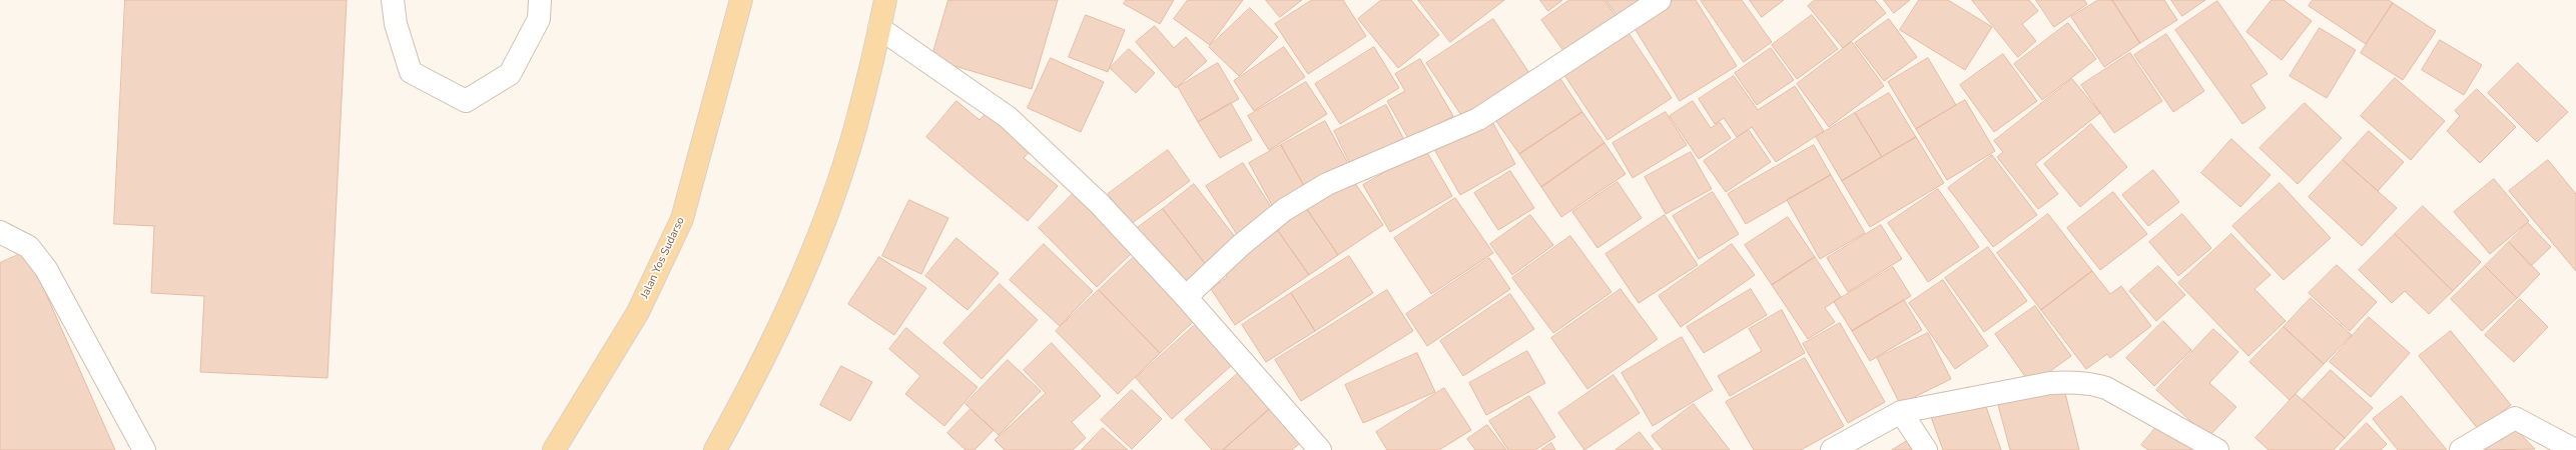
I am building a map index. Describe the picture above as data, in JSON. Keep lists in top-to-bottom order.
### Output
{
  "streets": {
    "main road": ["Jalan Yos Sudarso"]
  }
}
